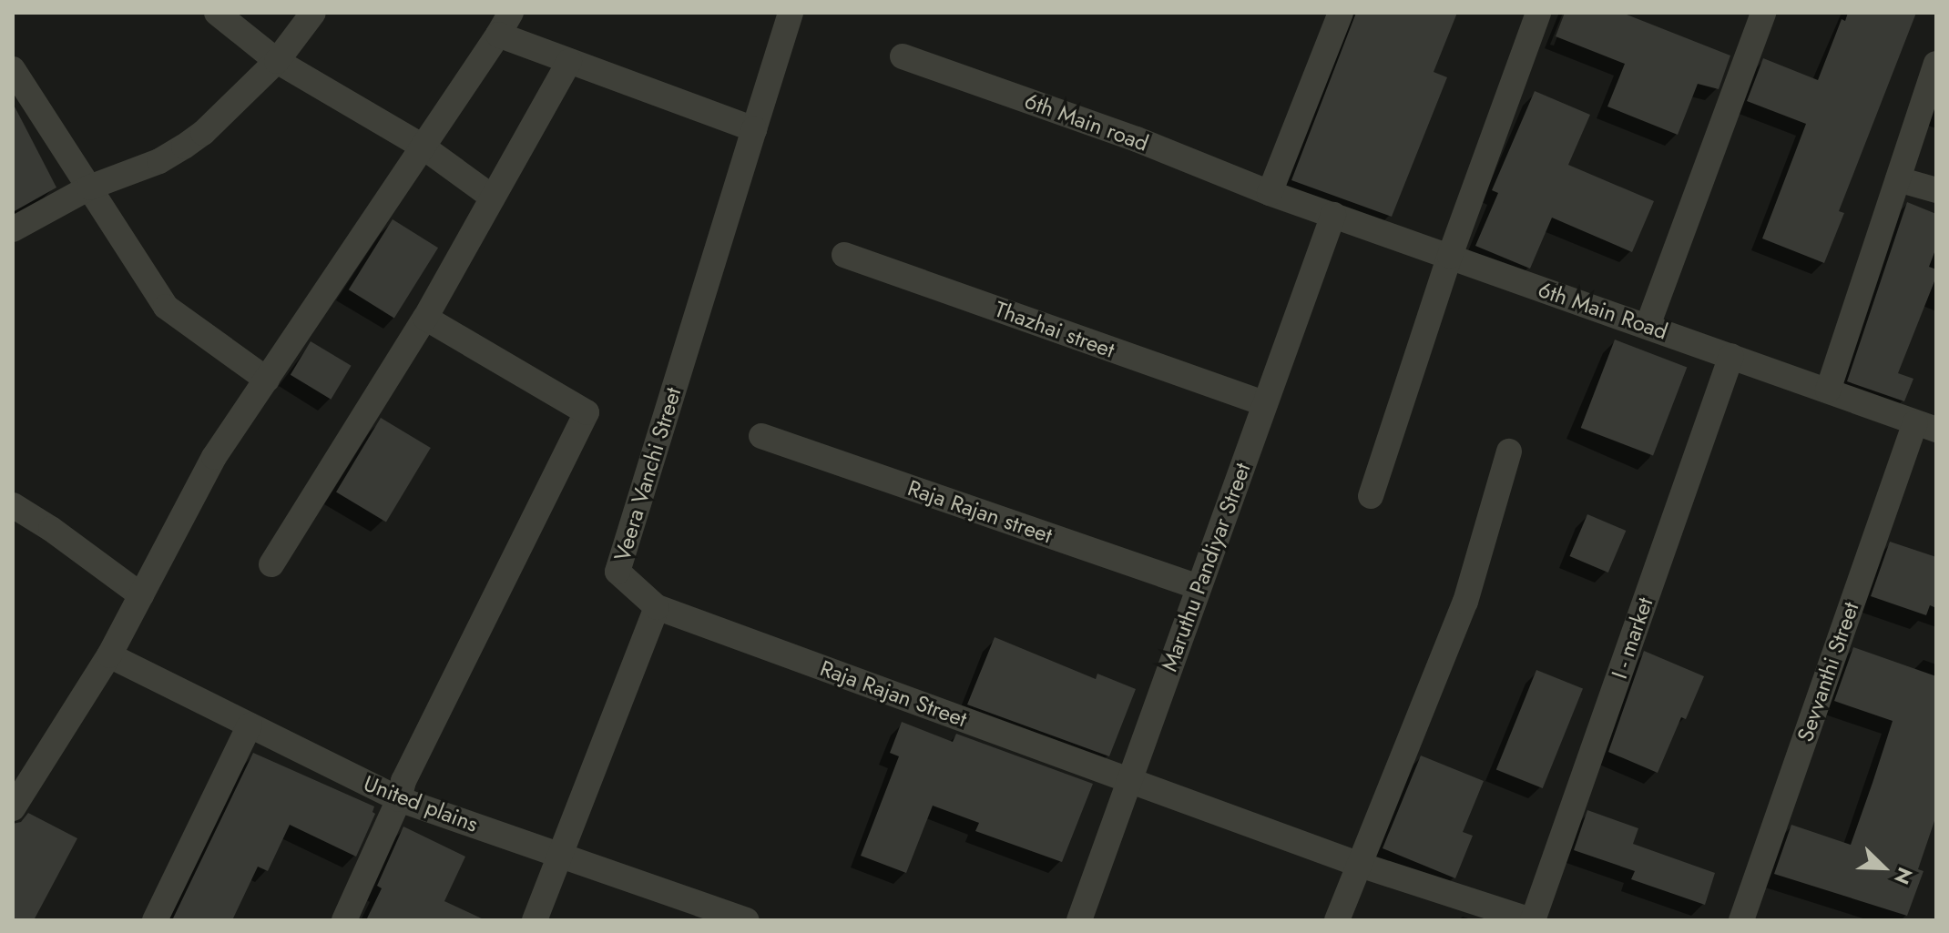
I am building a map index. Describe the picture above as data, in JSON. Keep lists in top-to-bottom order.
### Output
{
  "streets": {
    "street": [
      "6th Main road",
      "6th Main Road",
      "Thazhai street",
      "Veera Vanchi Street",
      "Raja Rajan street",
      "Maruthu Pandiyar Street",
      "I - market",
      "Sevvanthi Street",
      "Raja Rajan Street",
      "United plains"
    ]
  },
  "crossings": [
    ["6th Main road", "6th Main Road"],
    ["6th Main Road", "Maruthu Pandiyar Street"],
    ["6th Main Road", "I - market"],
    ["6th Main Road", "Sevvanthi Street"],
    ["Thazhai street", "Maruthu Pandiyar Street"],
    ["Veera Vanchi Street", "Raja Rajan Street"],
    ["Raja Rajan street", "Maruthu Pandiyar Street"],
    ["Maruthu Pandiyar Street", "Raja Rajan Street"]
  ],
  "north": "bottom right"
}
